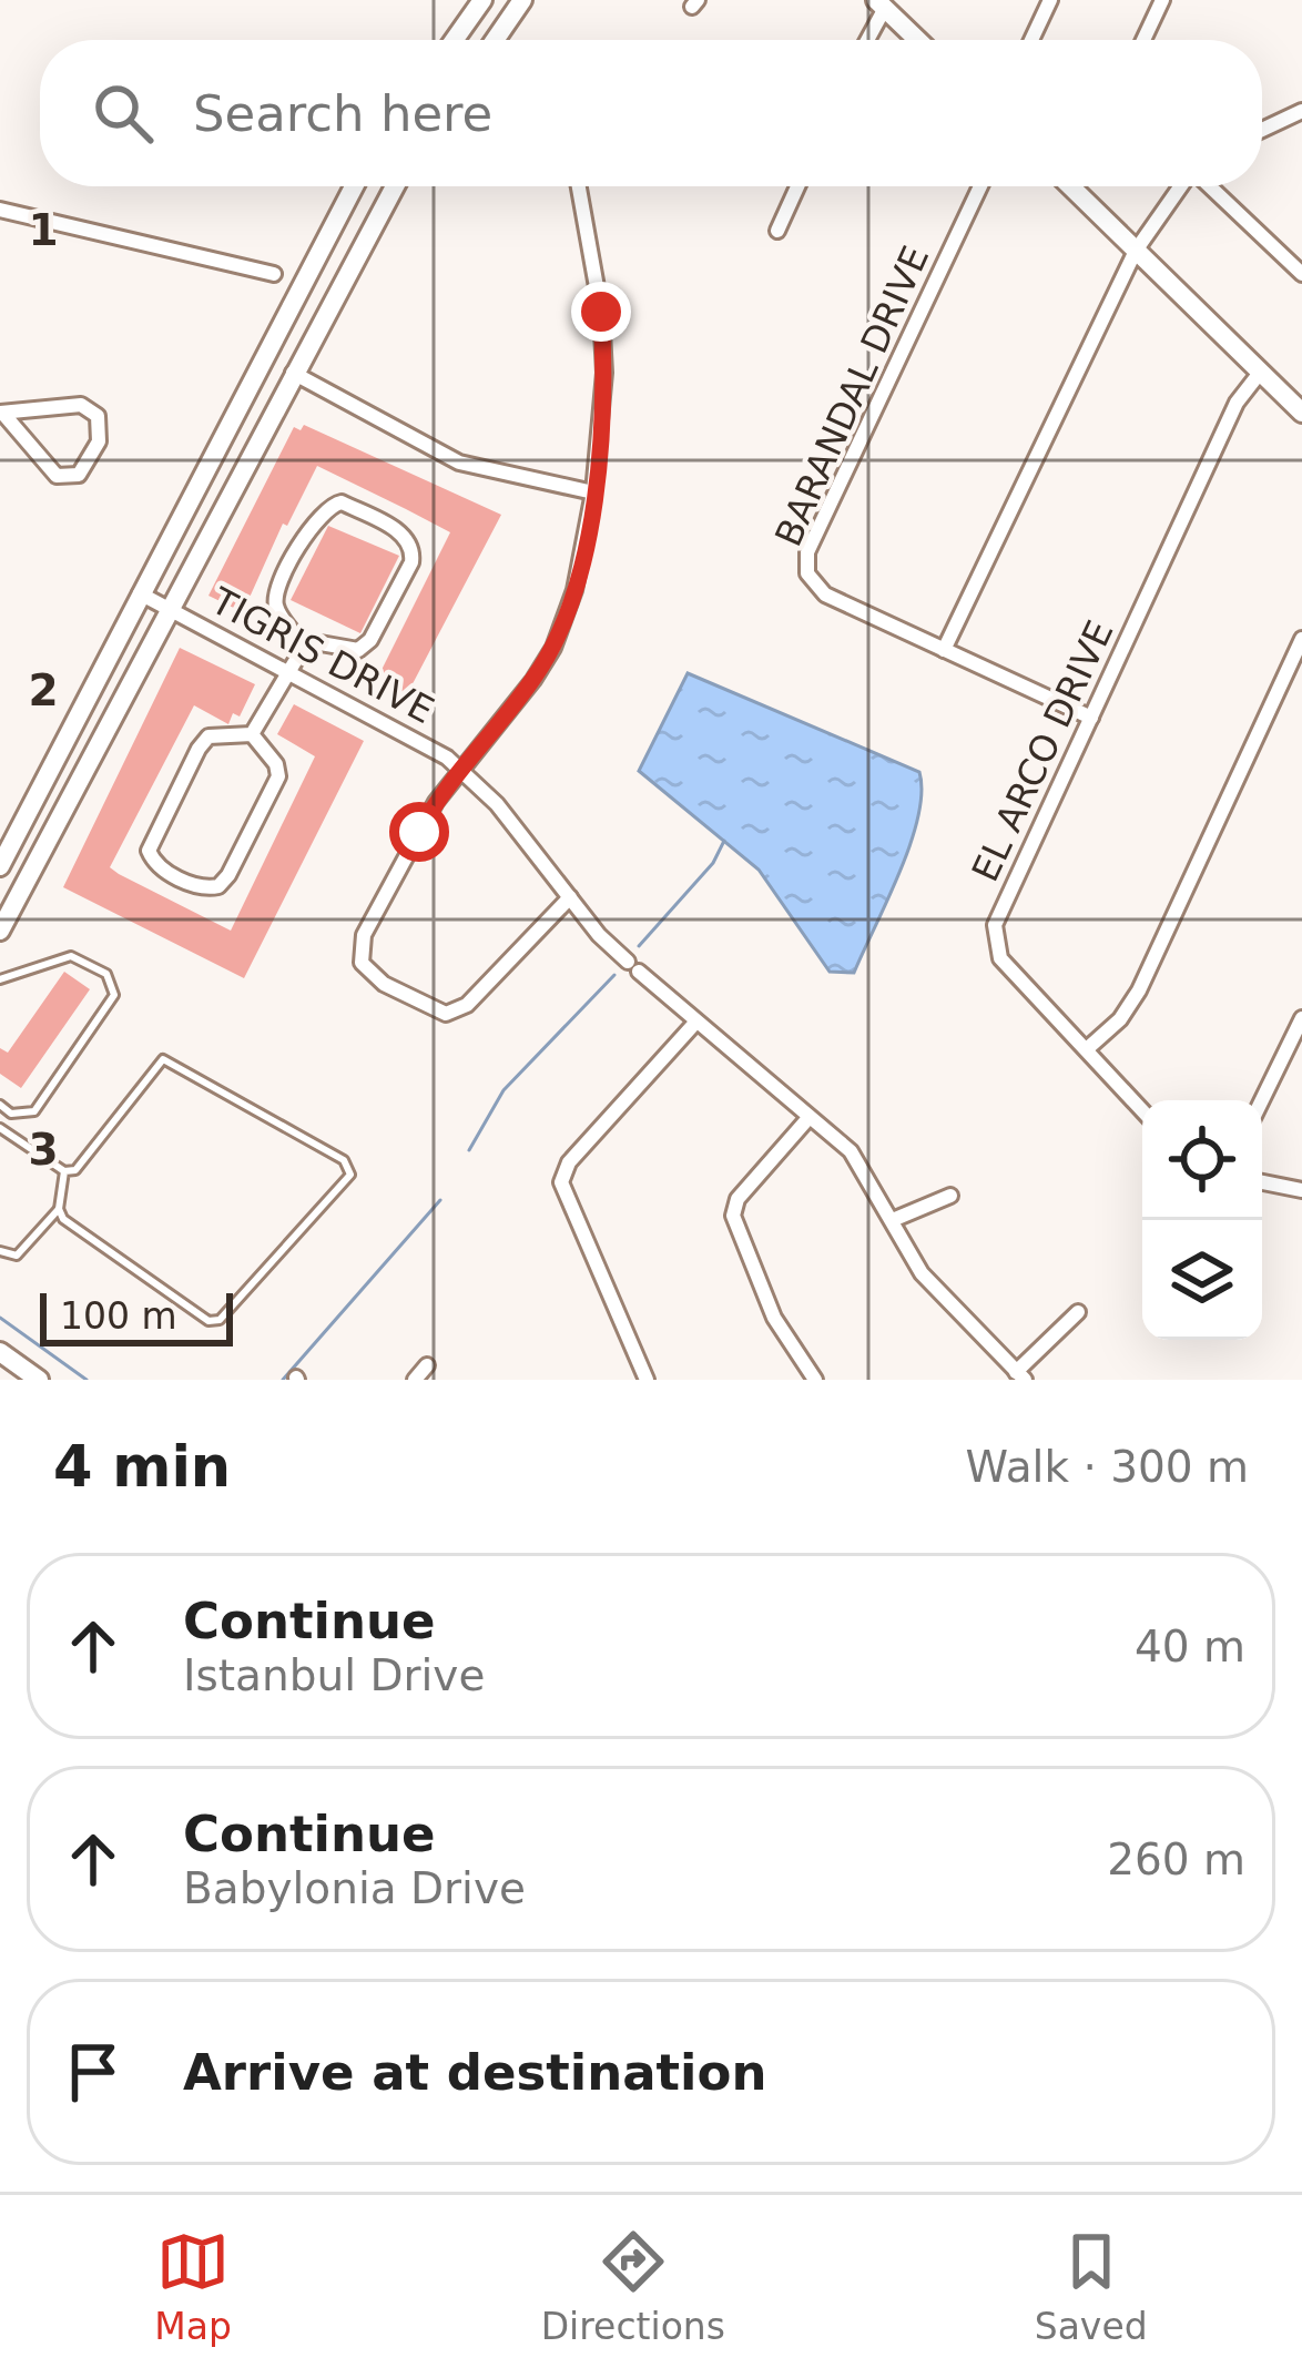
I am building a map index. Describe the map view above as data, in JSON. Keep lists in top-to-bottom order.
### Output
{
  "streets": {
    "street": ["BARANDAL DRIVE", "TIGRIS DRIVE", "EL ARCO DRIVE"]
  },
  "crossings": [
    ["BARANDAL DRIVE", "EL ARCO DRIVE"]
  ],
  "scale_bar": "100 m",
  "page": {
    "search": "Search here",
    "scale": "100 m",
    "heading": ["4 min", "Walk · 300 m"],
    "list": [
      ["Continue", "Istanbul Drive", "40 m"],
      ["Continue", "Babylonia Drive", "260 m"],
      "Arrive at destination"
    ],
    "nav": ["Map", "Directions", "Saved"]
  },
  "grid": {
    "rows": ["1", "2", "3"]
  }
}
